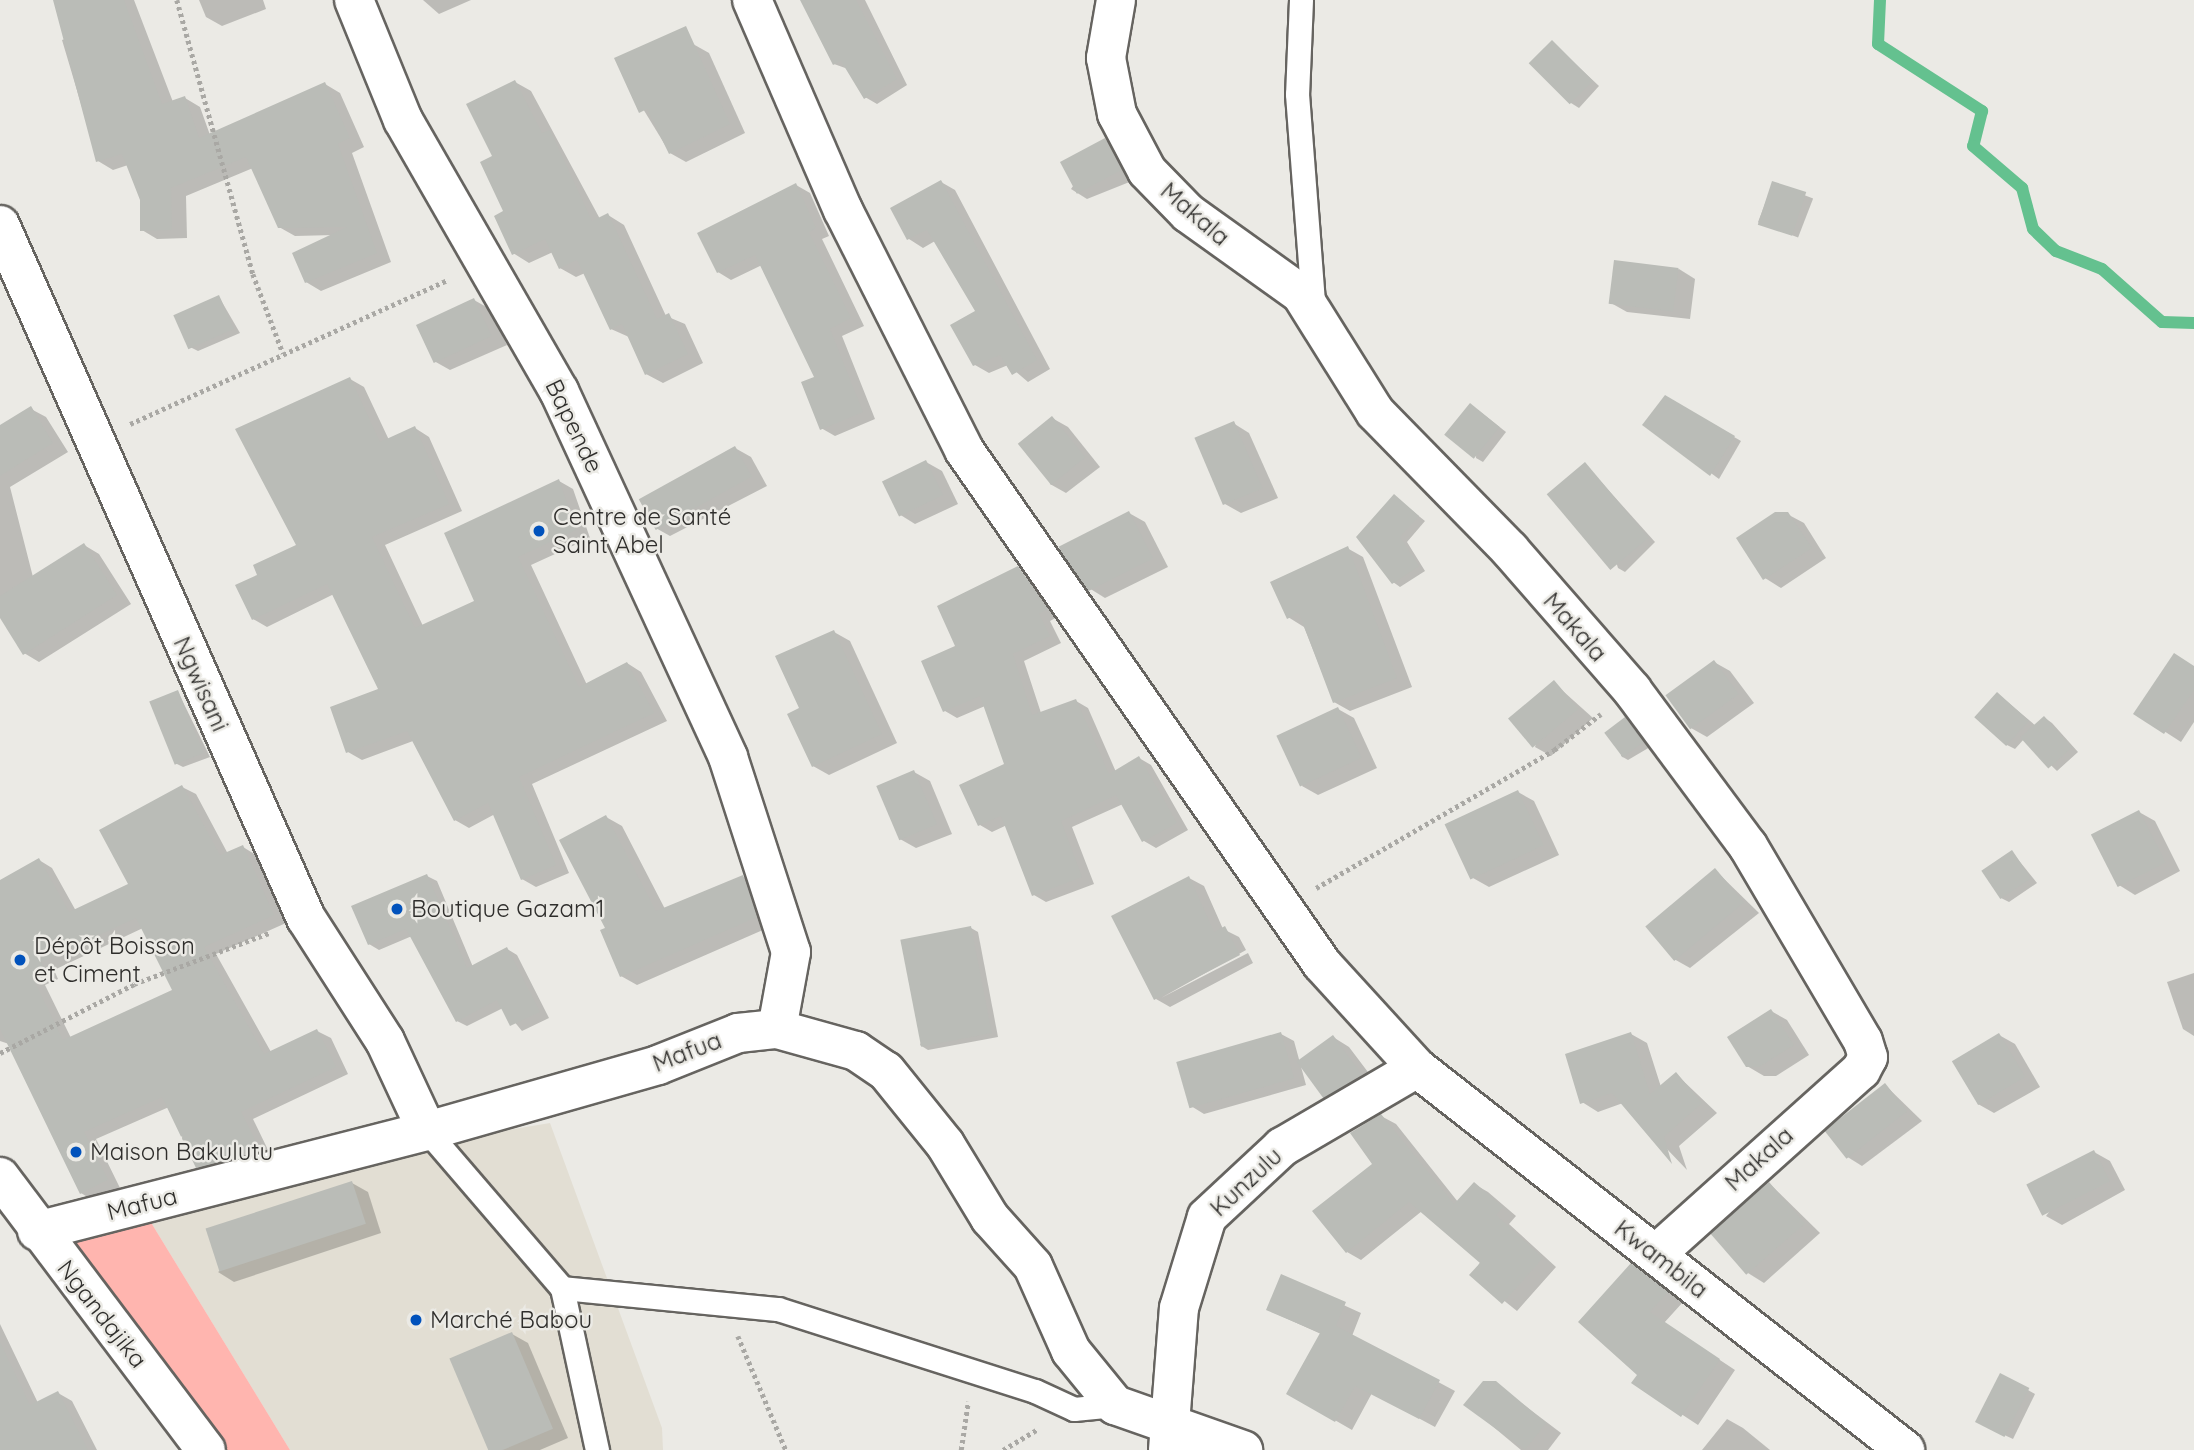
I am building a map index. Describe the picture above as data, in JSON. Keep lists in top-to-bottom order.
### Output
{
  "streets": {
    "street": [
      "Makala",
      "Bapende",
      "Ngwisani",
      "Mafua",
      "Kunzulu",
      "Kwambila",
      "Ngandajika"
    ]
  },
  "crossings": [
    ["Makala", "Kwambila"],
    ["Bapende", "Mafua"],
    ["Ngwisani", "Mafua"],
    ["Mafua", "Ngandajika"],
    ["Kunzulu", "Kwambila"]
  ],
  "places": [
    "Centre de Santé Saint Abel",
    "Boutique Gazam1",
    "Dépôt Boisson et Ciment",
    "Maison Bakulutu",
    "Marché Babou"
  ]
}
